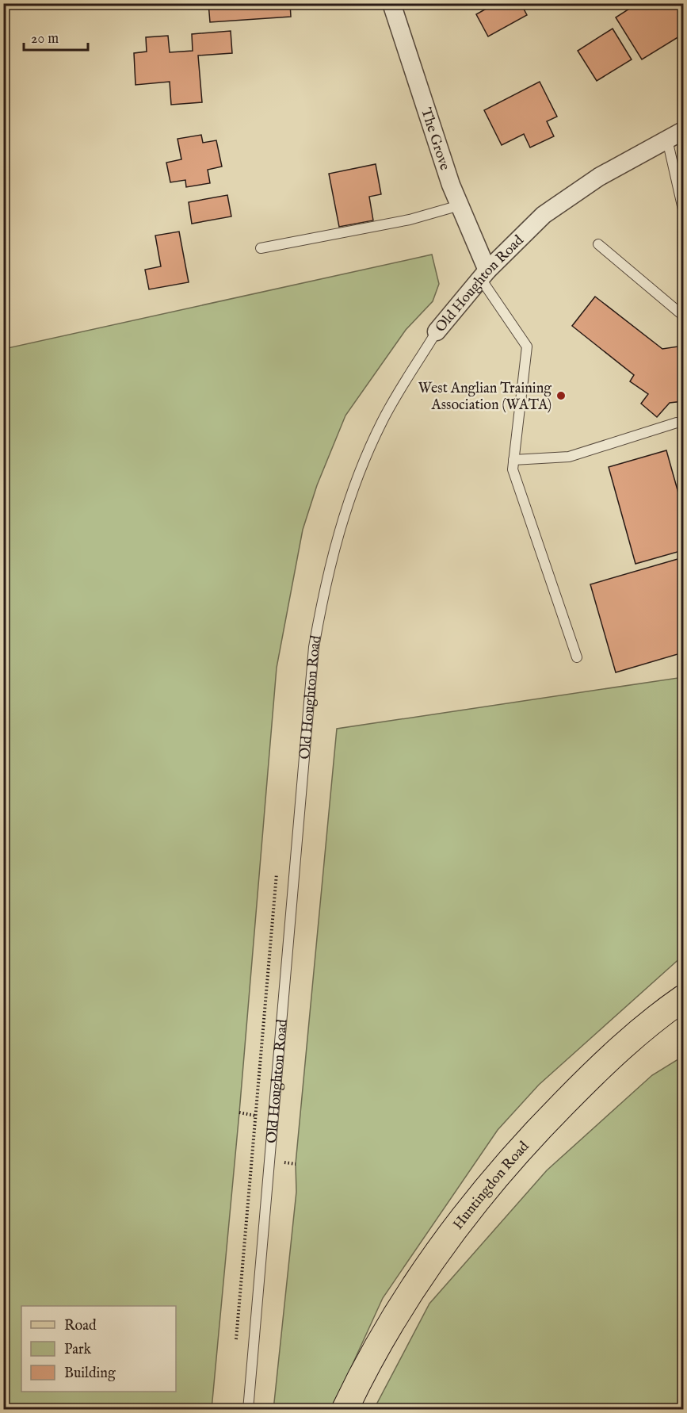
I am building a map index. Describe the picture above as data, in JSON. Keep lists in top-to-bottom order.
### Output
{
  "streets": {
    "main road": ["Huntingdon Road"],
    "street": ["The Grove", "Old Houghton Road"]
  },
  "crossings": [
    ["The Grove", "Old Houghton Road"]
  ],
  "places": ["West Anglian Training Association (WATA)"],
  "legend": ["Road", "Park", "Building"],
  "scale_bar": "20 m"
}
